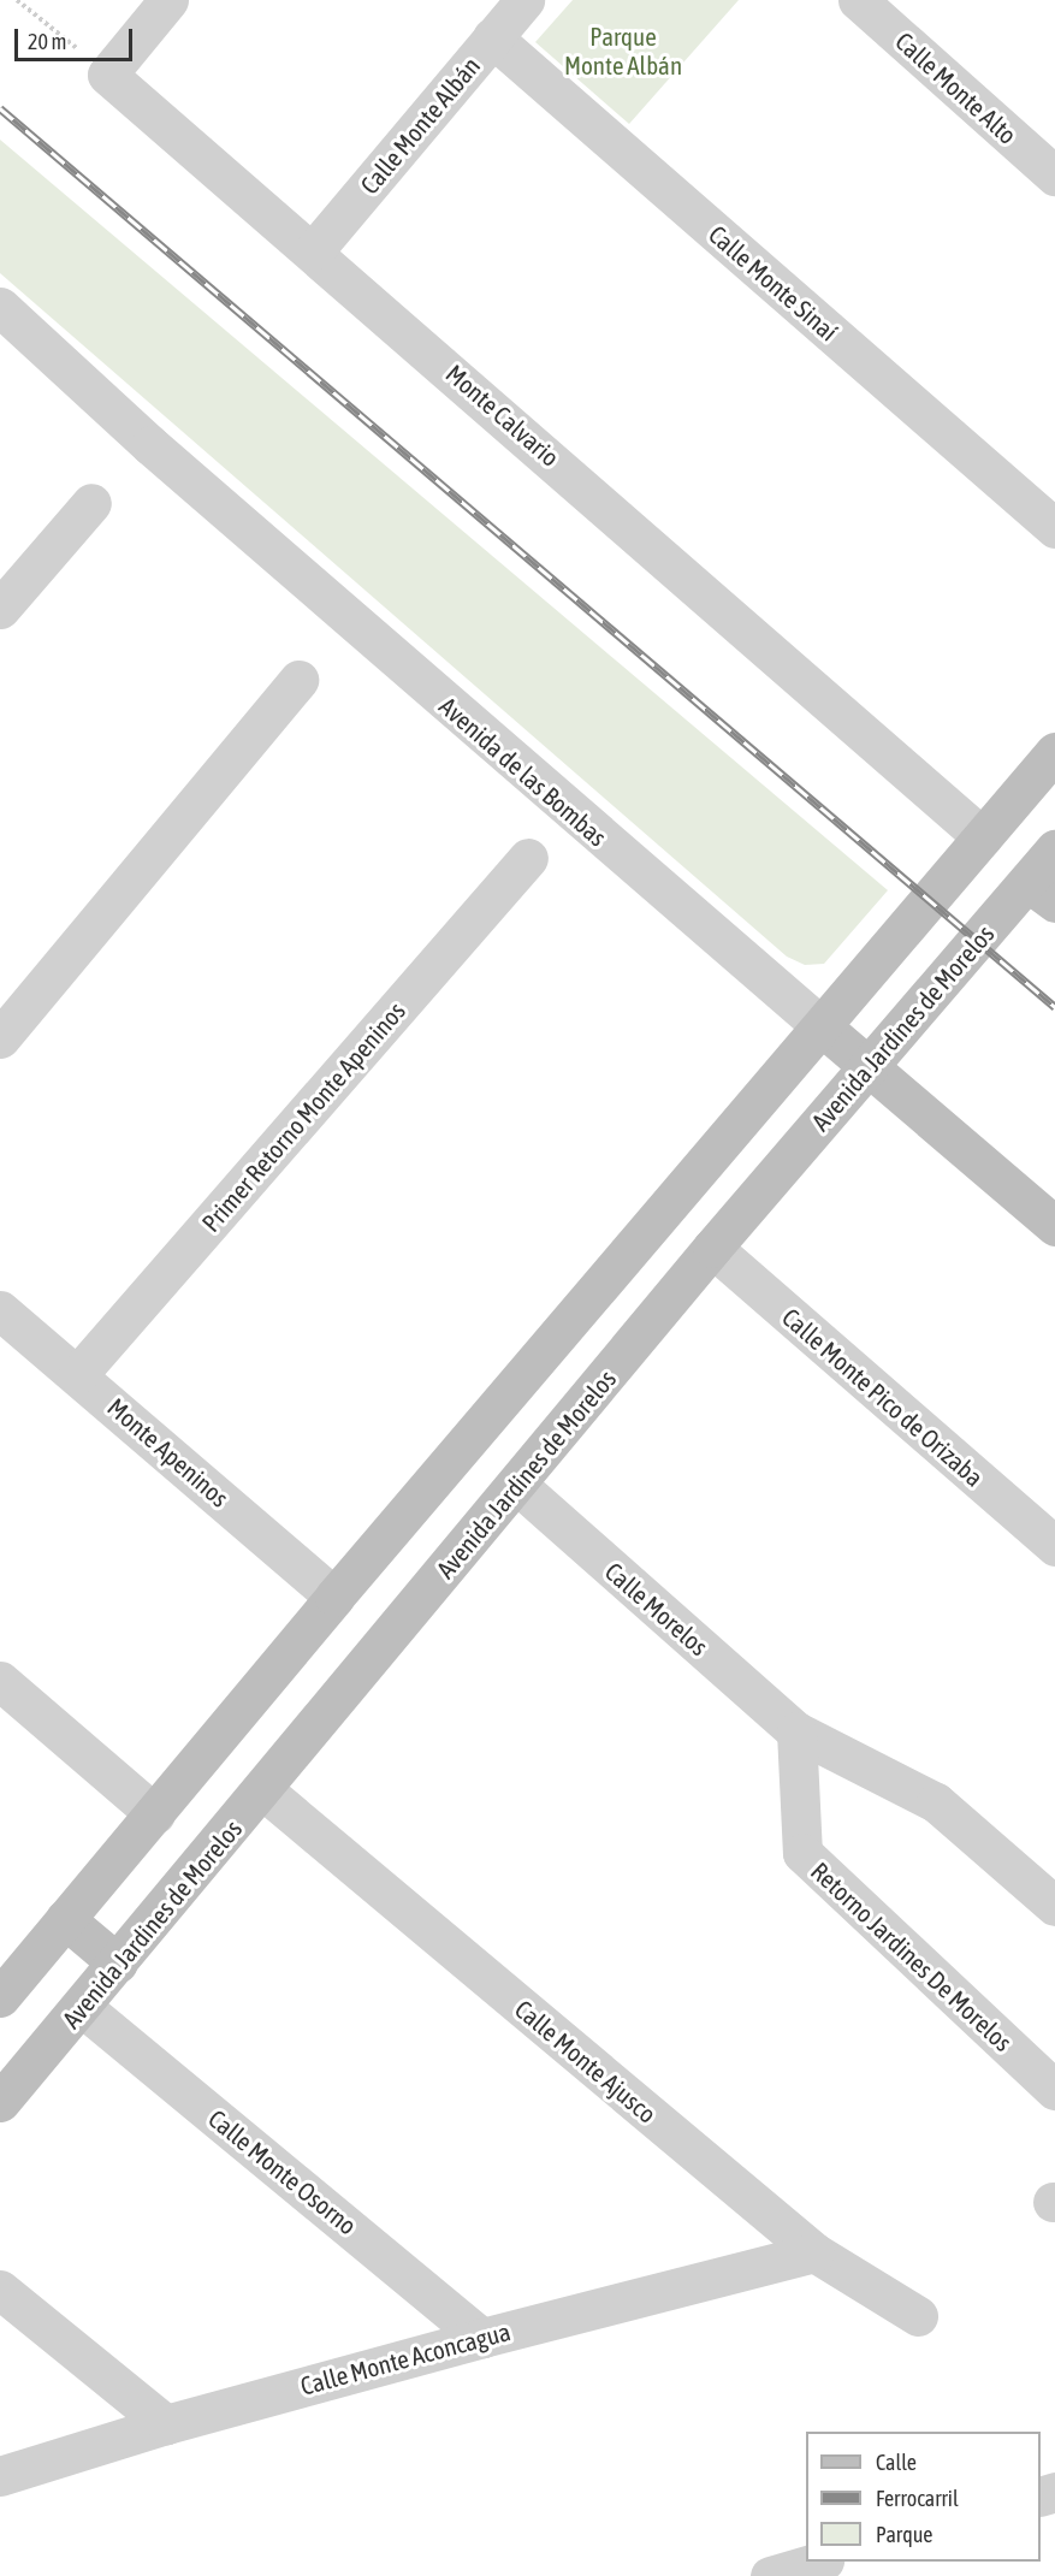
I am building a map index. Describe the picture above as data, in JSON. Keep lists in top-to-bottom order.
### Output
{
  "streets": {
    "main road": ["Avenida de las Bombas", "Avenida Jardines de Morelos"],
    "street": [
      "Calle Monte Alto",
      "Calle Monte Albán",
      "Calle Monte Sinaí",
      "Monte Calvario",
      "Primer Retorno Monte Apeninos",
      "Calle Monte Pico de Orizaba",
      "Monte Apeninos",
      "Calle Morelos",
      "Retorno Jardines De Morelos",
      "Calle Monte Ajusco",
      "Calle Monte Osorno",
      "Calle Monte Aconcagua"
    ]
  },
  "crossings": [
    ["Calle Monte Albán", "Calle Monte Sinaí"],
    ["Calle Monte Albán", "Monte Calvario"],
    ["Avenida de las Bombas", "Avenida Jardines de Morelos"],
    ["Avenida Jardines de Morelos", "Calle Monte Pico de Orizaba"],
    ["Avenida Jardines de Morelos", "Calle Morelos"],
    ["Avenida Jardines de Morelos", "Calle Monte Ajusco"],
    ["Avenida Jardines de Morelos", "Calle Monte Osorno"],
    ["Primer Retorno Monte Apeninos", "Monte Apeninos"],
    ["Calle Morelos", "Retorno Jardines De Morelos"],
    ["Calle Monte Ajusco", "Calle Monte Aconcagua"],
    ["Calle Monte Osorno", "Calle Monte Aconcagua"]
  ],
  "parks": ["Parque Monte Albán"],
  "legend": ["Calle", "Ferrocarril", "Parque"],
  "scale_bar": "20 m"
}
